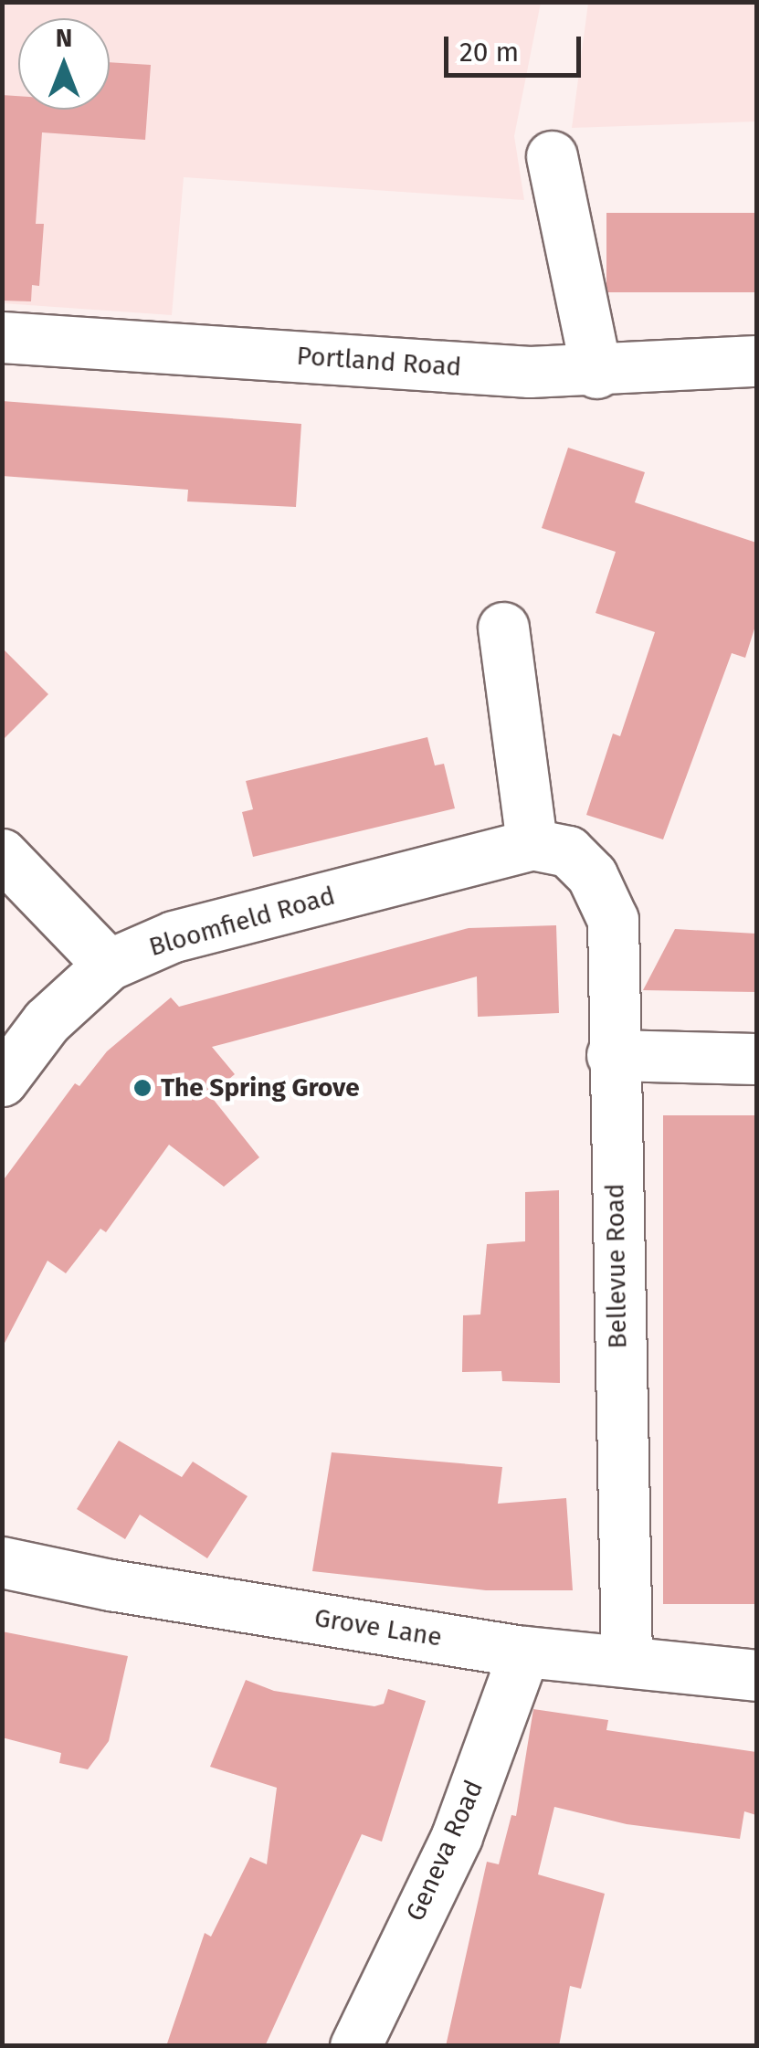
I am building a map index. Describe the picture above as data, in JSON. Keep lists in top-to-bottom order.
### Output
{
  "streets": {
    "street": [
      "Portland Road",
      "Bloomfield Road",
      "Bellevue Road",
      "Grove Lane",
      "Geneva Road"
    ]
  },
  "crossings": [
    ["Bloomfield Road", "Bellevue Road"],
    ["Bellevue Road", "Grove Lane"],
    ["Grove Lane", "Geneva Road"]
  ],
  "places": ["The Spring Grove"],
  "scale_bar": "20 m",
  "north": "top"
}
